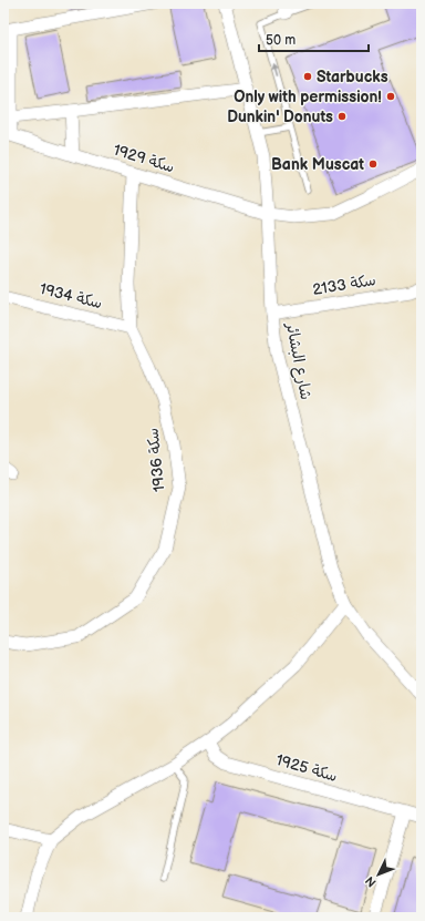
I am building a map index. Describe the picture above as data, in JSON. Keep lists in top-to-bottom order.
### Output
{
  "streets": {
    "street": [
      "سكة 1929",
      "سكة 2133",
      "سكة 1934",
      "شارع البشائر",
      "سكة 1936",
      "سكة 1925"
    ]
  },
  "crossings": [
    ["سكة 1929", "شارع البشائر"],
    ["سكة 1929", "سكة 1936"],
    ["سكة 2133", "شارع البشائر"],
    ["سكة 1934", "سكة 1936"]
  ],
  "places": [
    "Starbucks",
    "Only with permission!",
    "Dunkin' Donuts",
    "Bank Muscat"
  ],
  "scale_bar": "50 m",
  "north": "bottom left"
}
